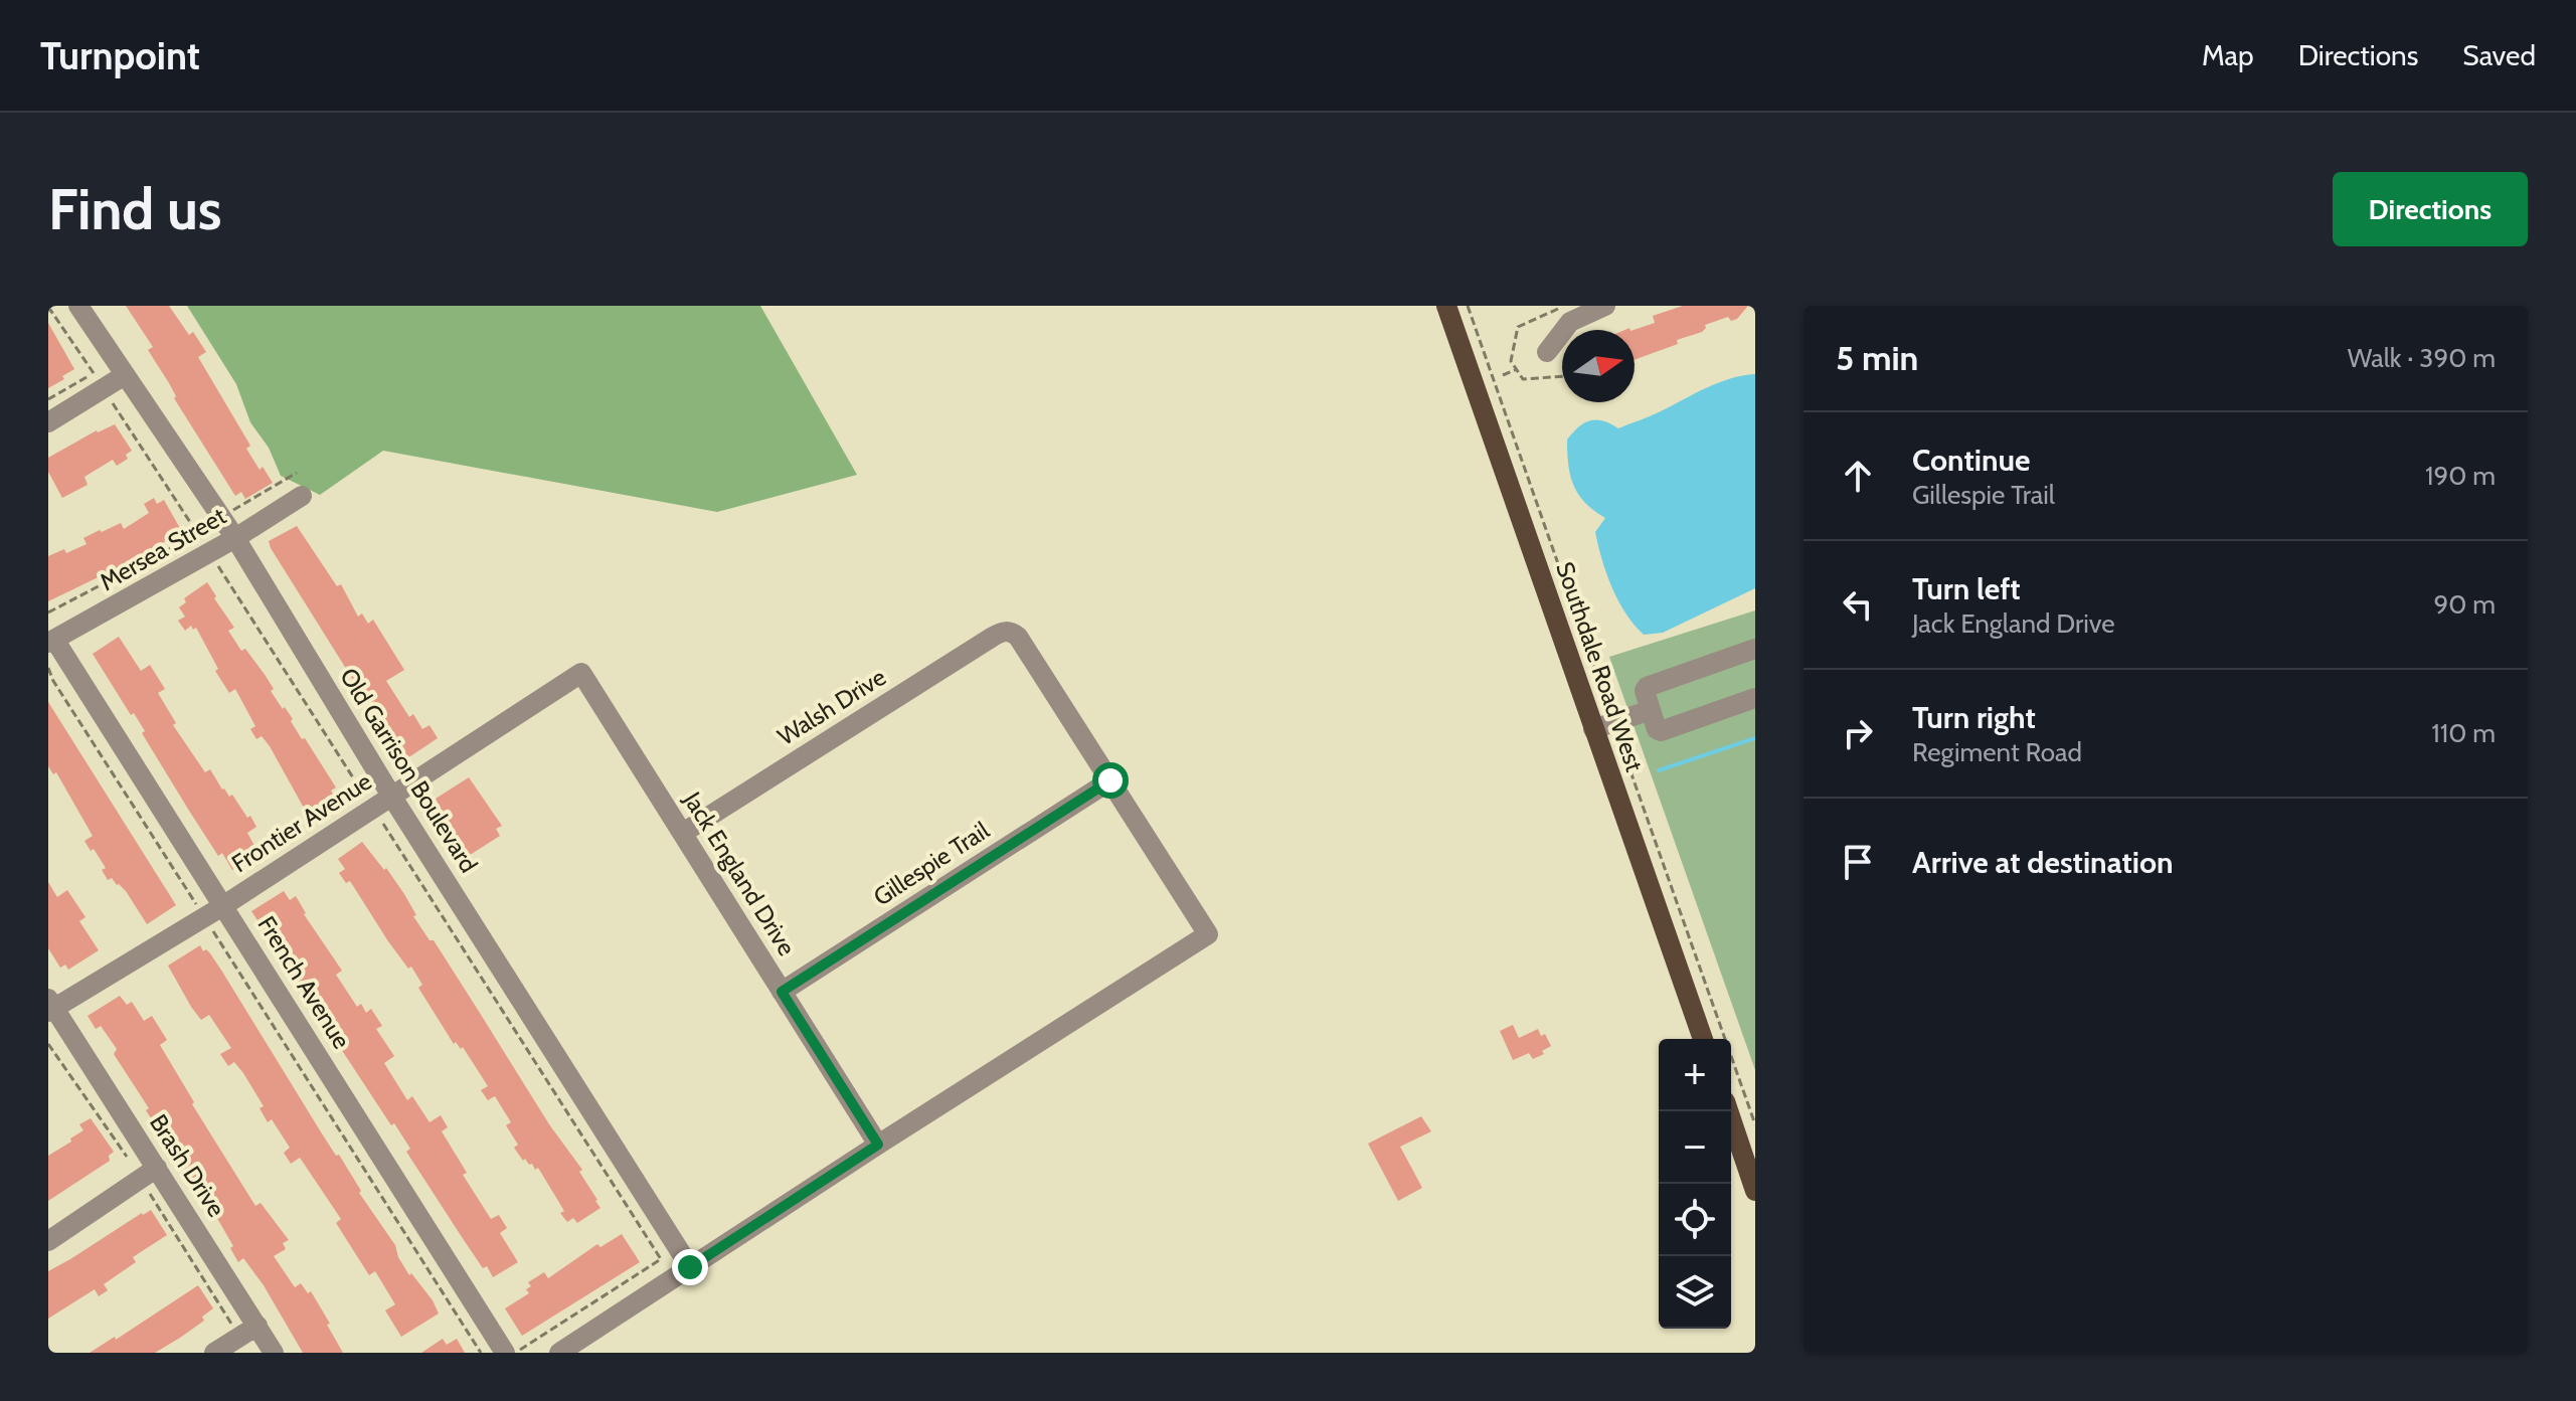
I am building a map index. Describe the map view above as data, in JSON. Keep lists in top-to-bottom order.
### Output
{
  "streets": {
    "main road": ["Southdale Road West"],
    "street": [
      "Mersea Street",
      "Walsh Drive",
      "Old Garrison Boulevard",
      "Frontier Avenue",
      "Gillespie Trail",
      "Jack England Drive",
      "French Avenue",
      "Brash Drive"
    ]
  },
  "crossings": [
    ["Mersea Street", "Old Garrison Boulevard"],
    ["Mersea Street", "French Avenue"],
    ["Walsh Drive", "Gillespie Trail"],
    ["Walsh Drive", "Jack England Drive"],
    ["Old Garrison Boulevard", "Frontier Avenue"],
    ["Frontier Avenue", "Jack England Drive"],
    ["Frontier Avenue", "French Avenue"],
    ["Frontier Avenue", "Brash Drive"],
    ["Gillespie Trail", "Jack England Drive"]
  ],
  "north": "right",
  "page": {
    "header": "Turnpoint",
    "nav": ["Map", "Directions", "Saved"],
    "buttons": "Directions",
    "title": "Find us",
    "heading": ["5 min", "Walk · 390 m"],
    "list": [
      ["Continue", "Gillespie Trail", "190 m"],
      ["Turn left", "Jack England Drive", "90 m"],
      ["Turn right", "Regiment Road", "110 m"],
      "Arrive at destination"
    ],
    "map_buttons": ["+", "−"]
  }
}
